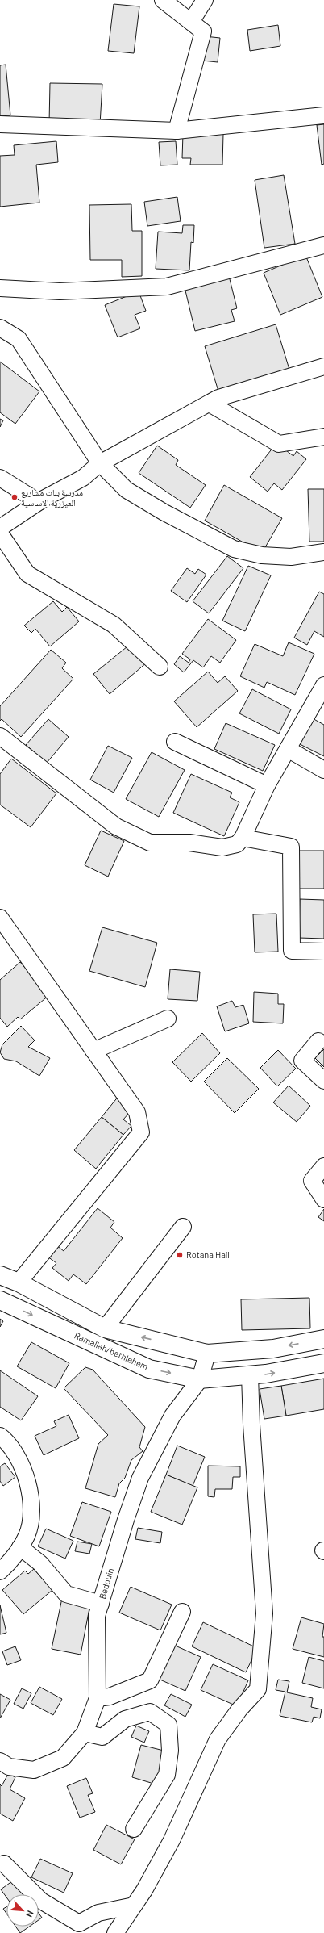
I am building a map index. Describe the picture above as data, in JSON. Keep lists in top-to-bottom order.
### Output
{
  "streets": {
    "main road": ["Ramallah/bethlehem"],
    "street": ["Bedouin"]
  },
  "crossings": [
    ["Ramallah/bethlehem", "Bedouin"]
  ],
  "places": ["مدرسة بنات مشاريع العيزرية الاساسية", "Rotana Hall"],
  "north": "bottom right"
}
